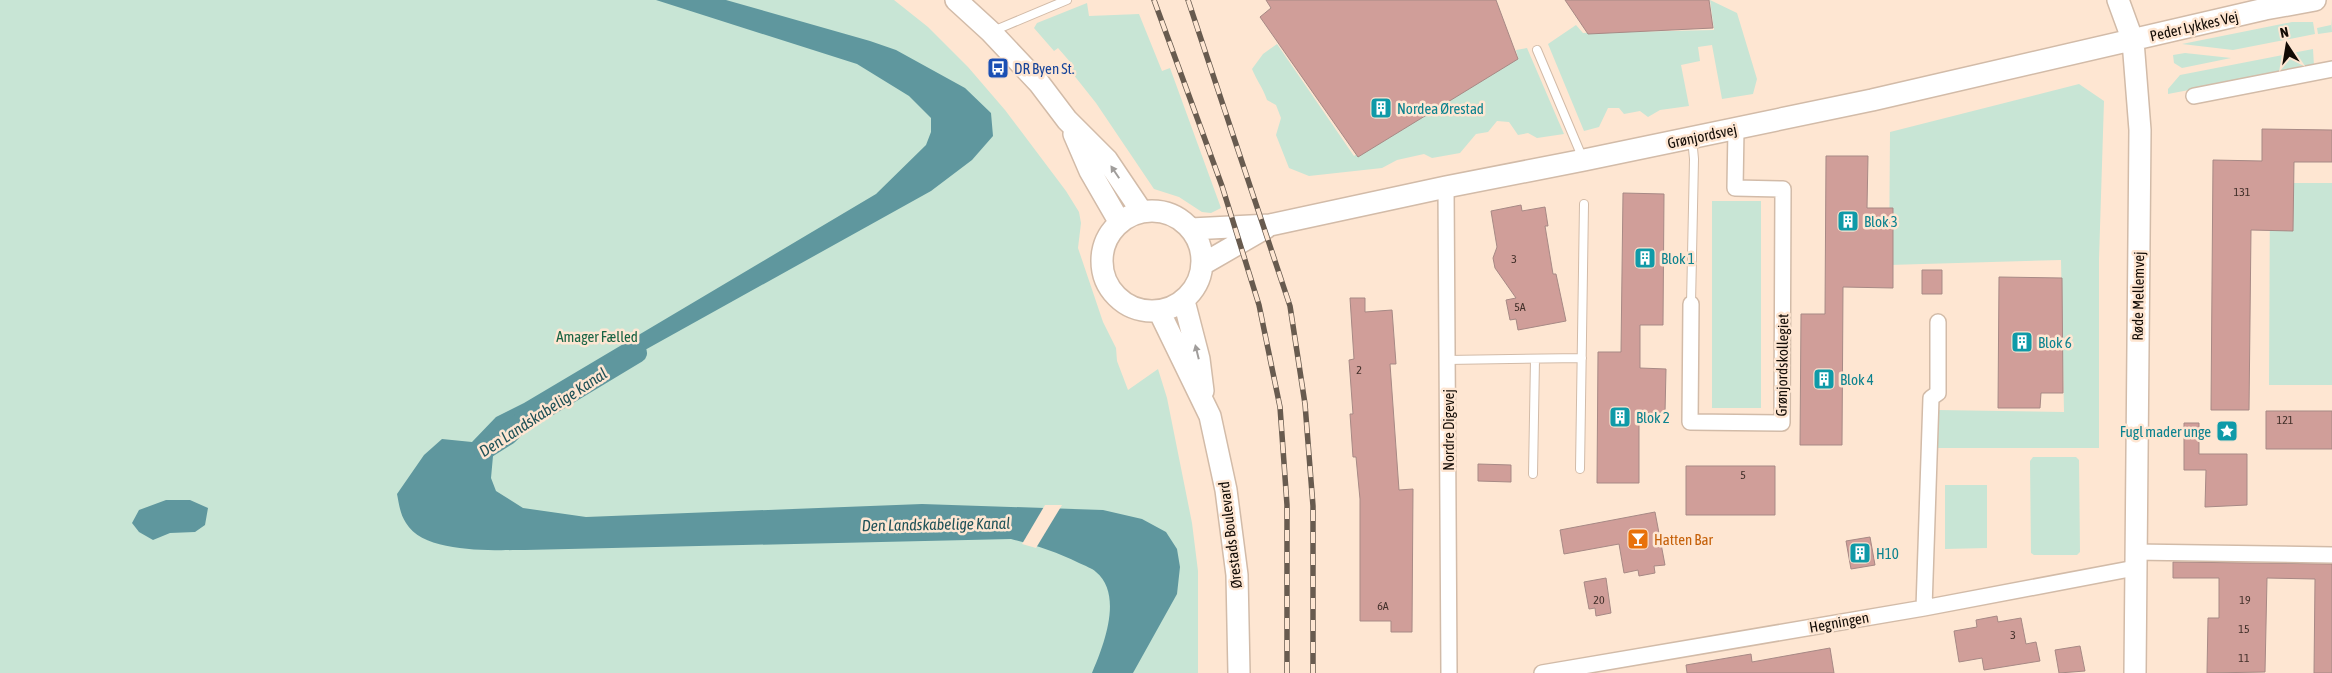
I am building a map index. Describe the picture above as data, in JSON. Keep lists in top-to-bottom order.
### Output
{
  "streets": {
    "street": [
      "Peder Lykkes Vej",
      "Grønjordsvej",
      "Røde Mellemvej",
      "Grønjordskollegiet",
      "Nordre Digevej",
      "Ørestads Boulevard",
      "Hegningen"
    ]
  },
  "crossings": [
    ["Peder Lykkes Vej", "Grønjordsvej"],
    ["Peder Lykkes Vej", "Røde Mellemvej"],
    ["Grønjordsvej", "Røde Mellemvej"],
    ["Grønjordsvej", "Grønjordskollegiet"],
    ["Grønjordsvej", "Nordre Digevej"],
    ["Grønjordsvej", "Ørestads Boulevard"],
    ["Røde Mellemvej", "Hegningen"]
  ],
  "water": ["Den Landskabelige Kanal"],
  "parks": ["Amager Fælled"],
  "places": {
    "bus stop": ["DR Byen St."],
    "building": [
      "Nordea Ørestad",
      "Blok 3",
      "Blok 1",
      "Blok 6",
      "Blok 4",
      "Blok 2",
      "H10"
    ],
    "place": ["Fugl mader unge"],
    "bar": ["Hatten Bar"]
  },
  "house_numbers": [
    "131",
    "3",
    "5A",
    "2",
    "121",
    "5",
    "20",
    "19",
    "6A",
    "15",
    "3",
    "11"
  ],
  "north": "top"
}
